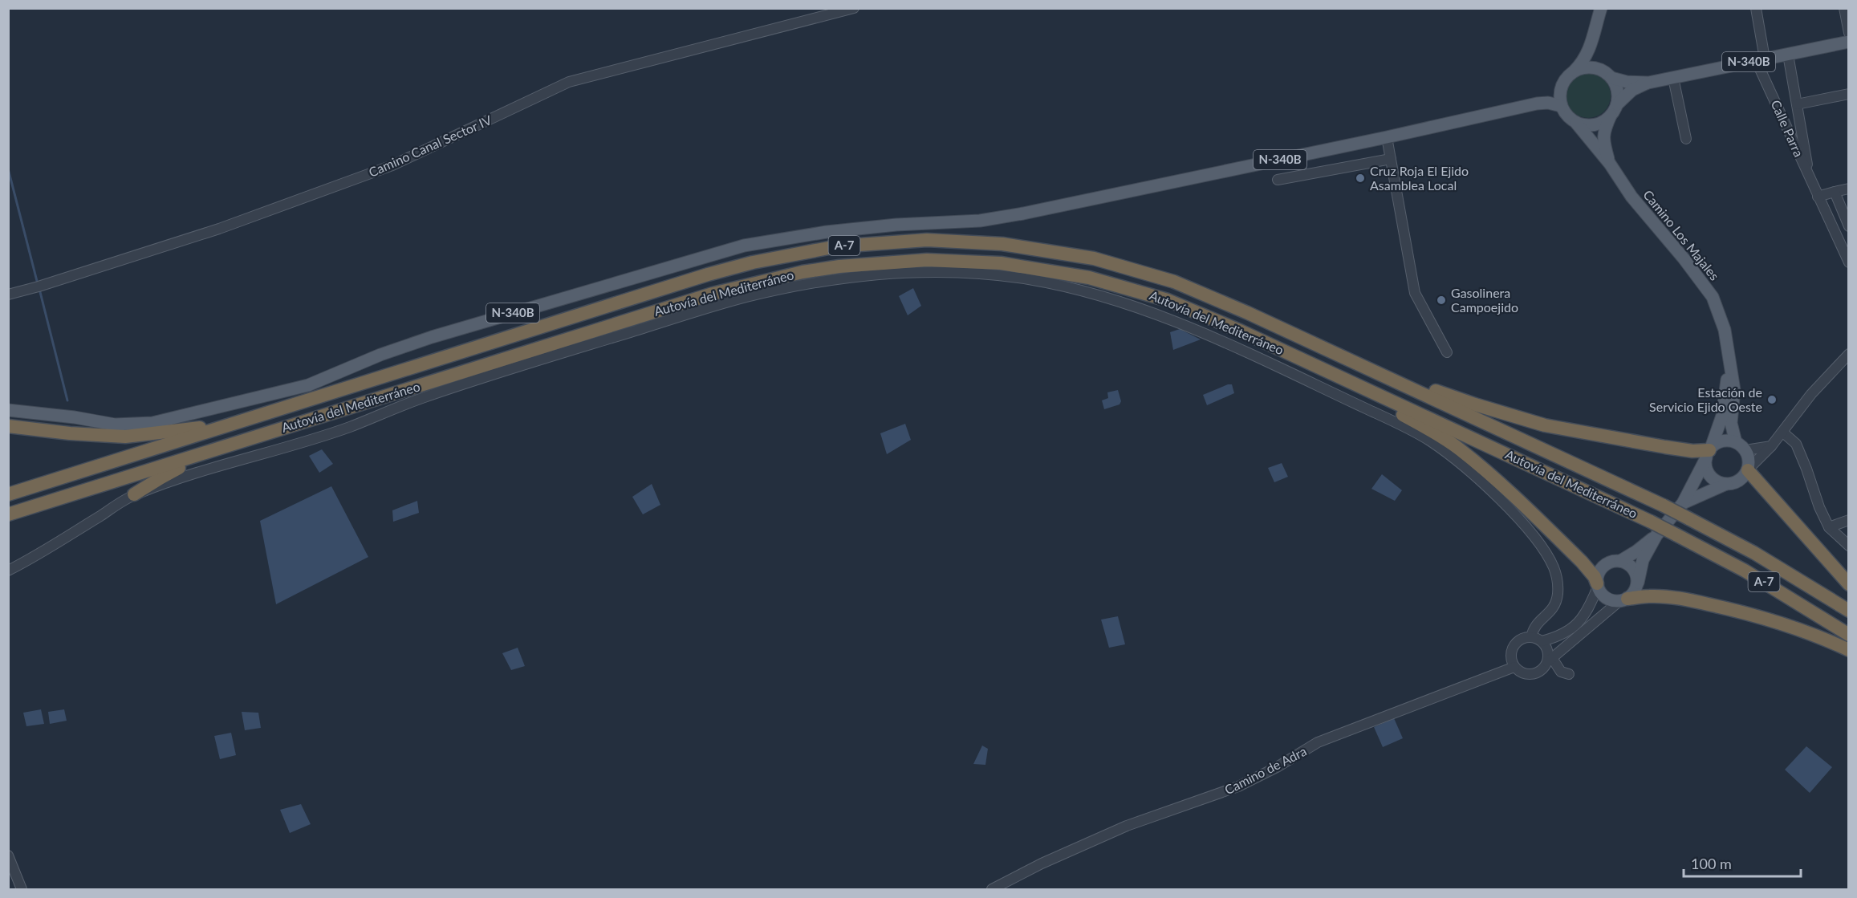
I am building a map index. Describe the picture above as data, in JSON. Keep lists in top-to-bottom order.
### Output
{
  "streets": {
    "highway": ["A-7", "Autovía del Mediterráneo"],
    "main road": ["N-340B", "Camino Los Majales"],
    "street": ["Calle Parra", "Camino Canal Sector IV", "Camino de Adra"]
  },
  "crossings": [
    ["N-340B", "Calle Parra"]
  ],
  "places": ["Cruz Roja El Ejido Asamblea Local", "Gasolinera Campoejido", "Estación de Servicio Ejido Oeste"],
  "scale_bar": "100 m"
}
